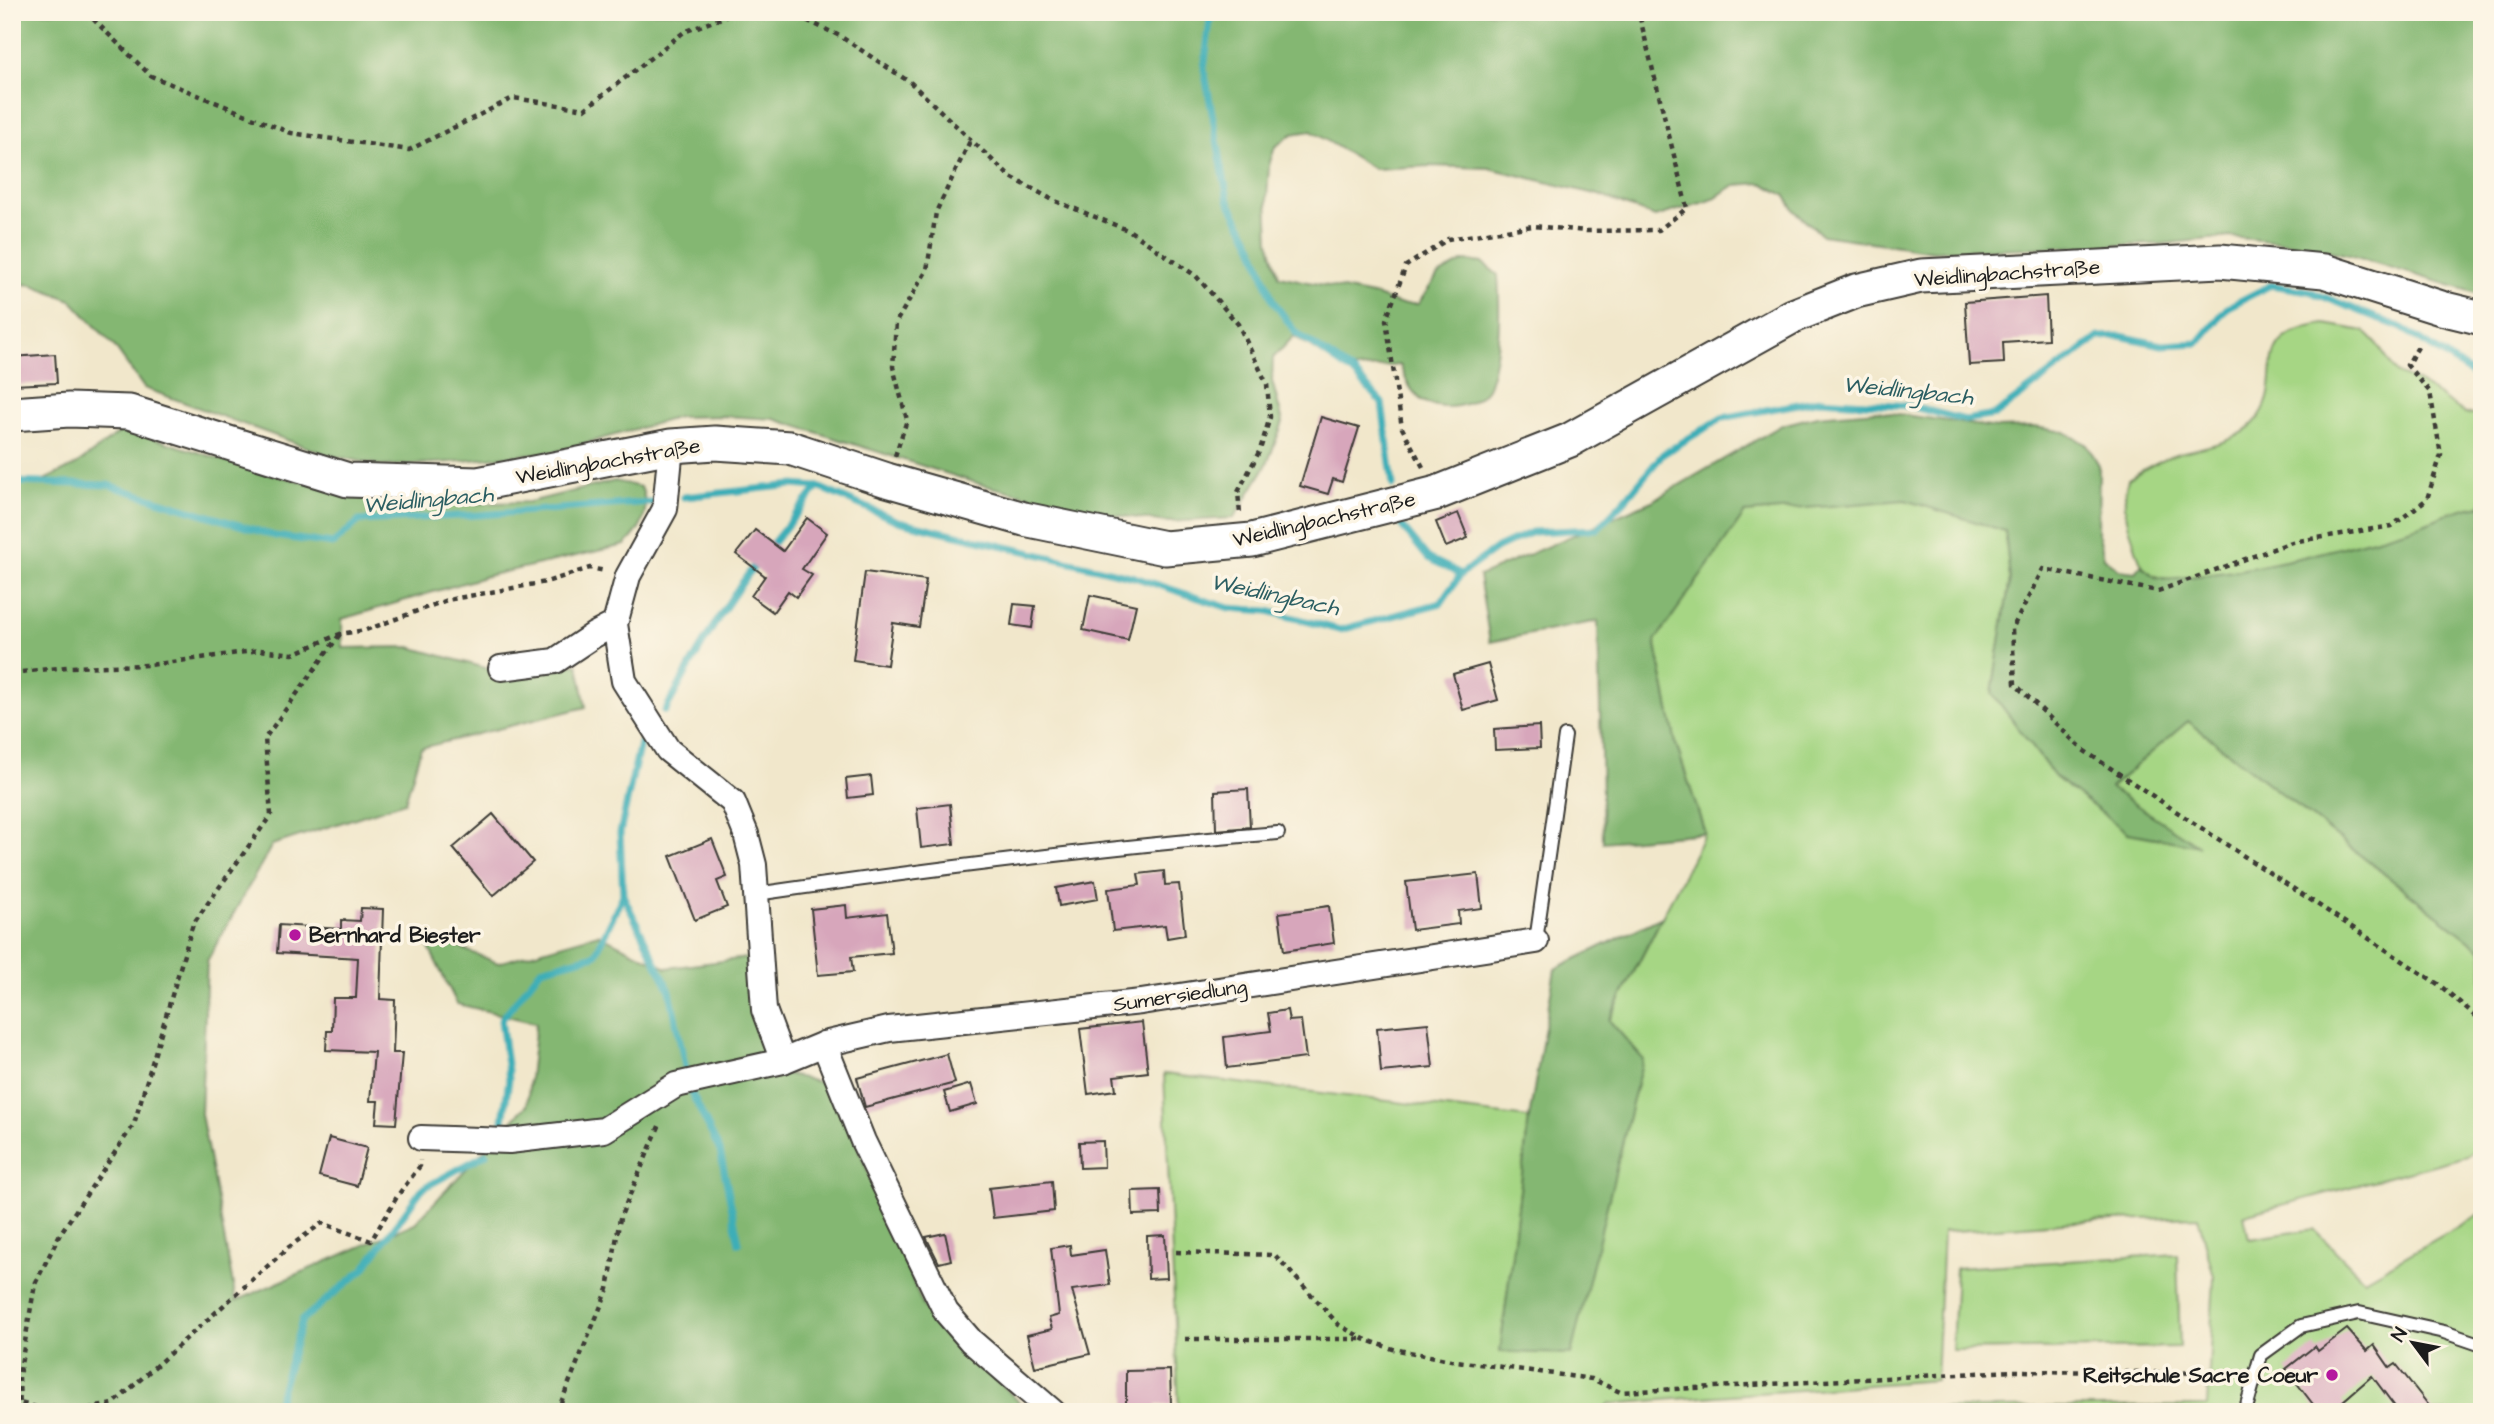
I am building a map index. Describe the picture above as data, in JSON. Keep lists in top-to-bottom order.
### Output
{
  "streets": {
    "main road": ["Weidlingbachstraße"],
    "street": ["Sumersiedlung"]
  },
  "water": ["Weidlingbach"],
  "places": ["Bernhard Biester", "Reitschule Sacre Coeur"],
  "north": "top left"
}
